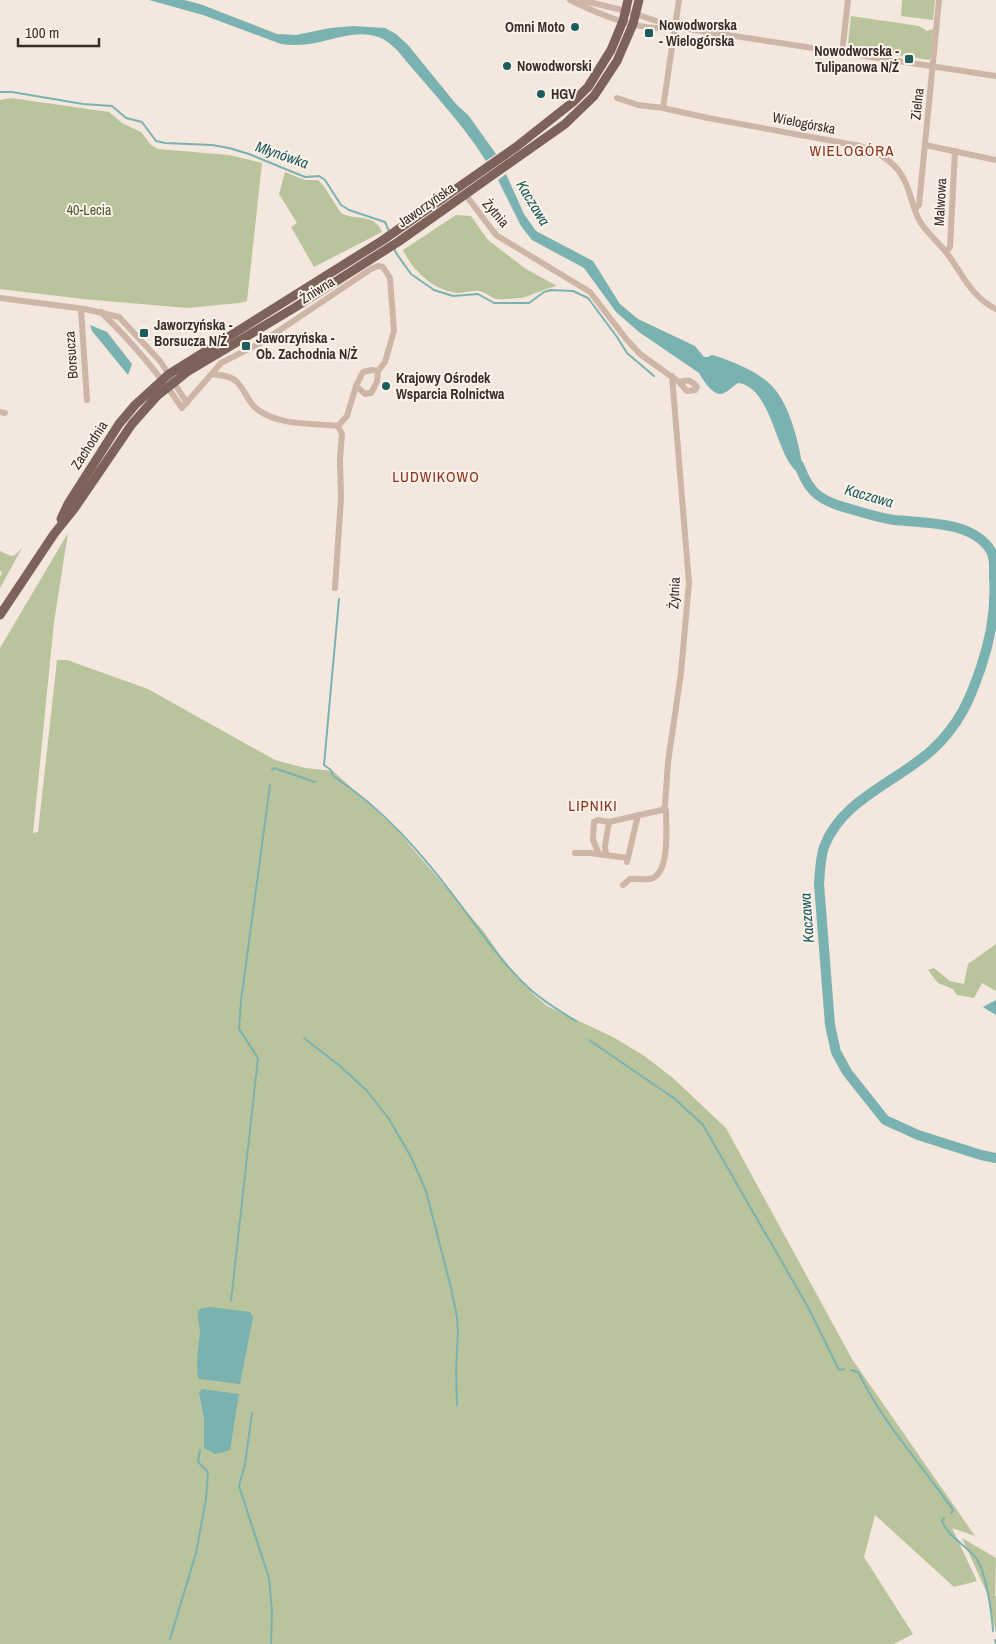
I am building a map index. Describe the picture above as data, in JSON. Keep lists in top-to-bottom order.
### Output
{
  "streets": {
    "main road": ["Jaworzyńska", "Zachodnia"],
    "street": [
      "Zielna",
      "Wielogórska",
      "Malwowa",
      "Żytnia",
      "Żniwna",
      "Borsucza"
    ]
  },
  "crossings": [
    ["Zielna", "Wielogórska"],
    ["Wielogórska", "Malwowa"],
    ["Jaworzyńska", "Żytnia"],
    ["Jaworzyńska", "Żniwna"],
    ["Jaworzyńska", "Zachodnia"],
    ["Żniwna", "Zachodnia"]
  ],
  "districts": ["WIELOGÓRA", "LUDWIKOWO", "LIPNIKI"],
  "water": ["Młynówka", "Kaczawa"],
  "parks": ["40-Lecia"],
  "places": {
    "other": [
      "Omni Moto",
      "Nowodworski",
      "HGV",
      "Krajowy Ośrodek Wsparcia Rolnictwa"
    ],
    "transit": [
      "Nowodworska - Wielogórska",
      "Nowodworska - Tulipanowa N/Ż",
      "Jaworzyńska - Borsucza N/Ż",
      "Jaworzyńska - Ob. Zachodnia N/Ż"
    ]
  },
  "scale_bar": "100 m"
}
